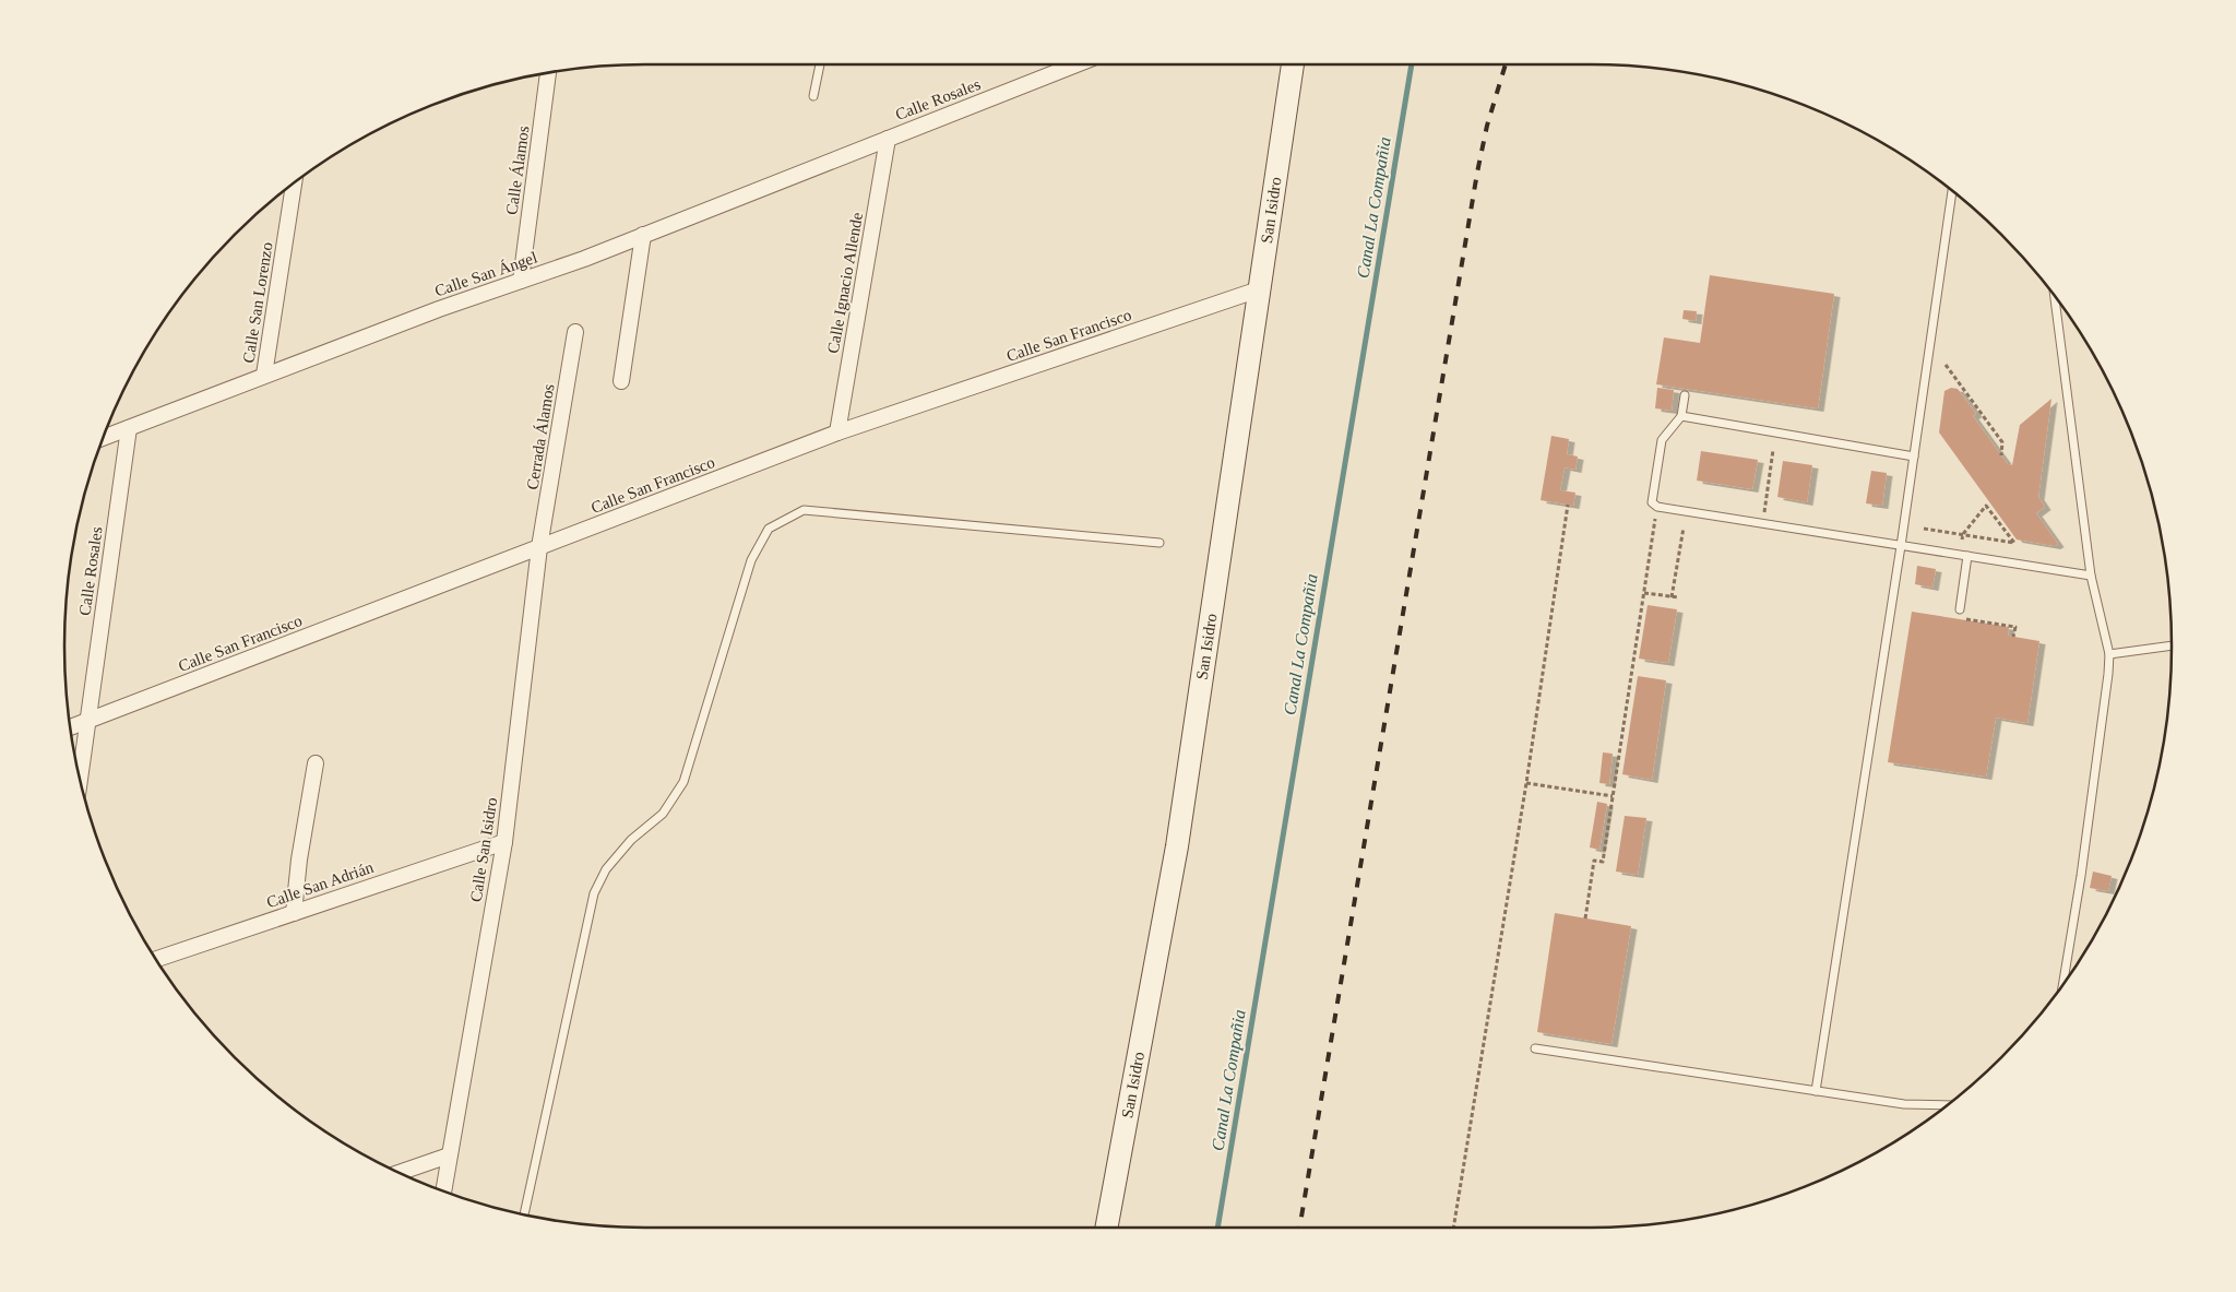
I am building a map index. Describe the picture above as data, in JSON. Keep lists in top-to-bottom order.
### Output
{
  "streets": {
    "main road": ["San Isidro"],
    "street": [
      "Calle Rosales",
      "Calle Álamos",
      "Calle San Ángel",
      "Calle Ignacio Allende",
      "Calle San Lorenzo",
      "Calle San Francisco",
      "Cerrada Álamos",
      "Calle San Isidro",
      "Calle San Adrián"
    ]
  },
  "crossings": [
    ["Calle Rosales", "Calle San Ángel"],
    ["Calle Rosales", "Calle Ignacio Allende"],
    ["Calle Rosales", "Calle San Francisco"],
    ["Calle Álamos", "Calle San Ángel"],
    ["San Isidro", "Calle San Francisco"],
    ["Calle San Ángel", "Calle Ignacio Allende"],
    ["Calle San Ángel", "Calle San Lorenzo"],
    ["Calle Ignacio Allende", "Calle San Francisco"],
    ["Calle San Francisco", "Cerrada Álamos"],
    ["Calle San Francisco", "Calle San Isidro"],
    ["Cerrada Álamos", "Calle San Isidro"],
    ["Calle San Isidro", "Calle San Adrián"]
  ],
  "water": ["Canal La Compañia"]
}
